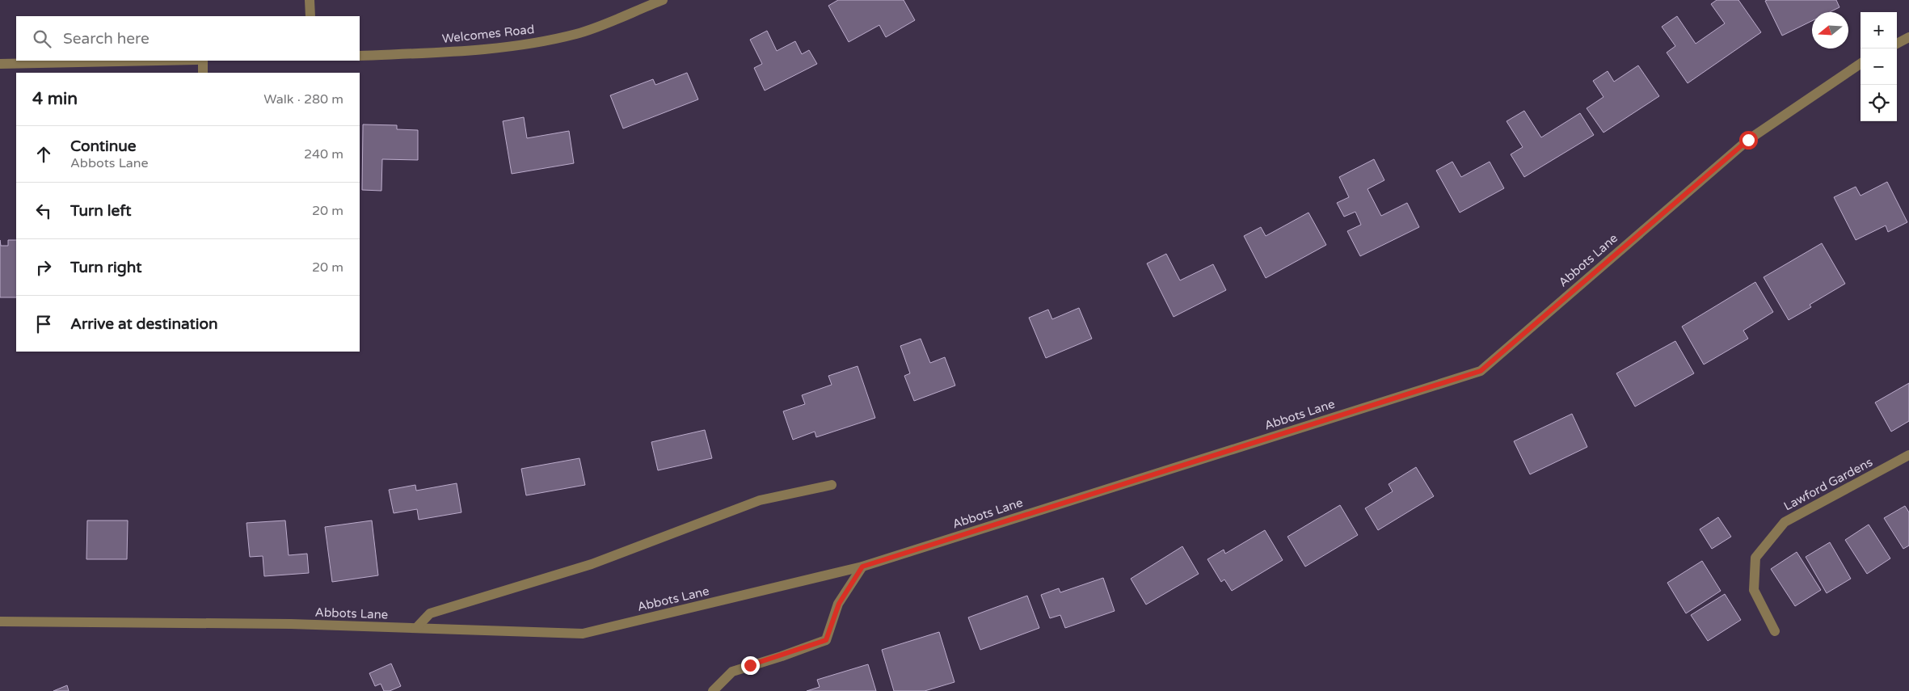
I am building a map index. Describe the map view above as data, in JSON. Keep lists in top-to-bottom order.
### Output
{
  "streets": {
    "street": ["Welcomes Road", "Abbots Lane", "Lawford Gardens"]
  },
  "north": "left",
  "page": {
    "map_buttons": ["+", "−"],
    "search": "Search here",
    "heading": ["4 min", "Walk · 280 m"],
    "list": [
      ["Continue", "Abbots Lane", "240 m"],
      ["Turn left", "20 m"],
      ["Turn right", "20 m"],
      "Arrive at destination"
    ]
  }
}
